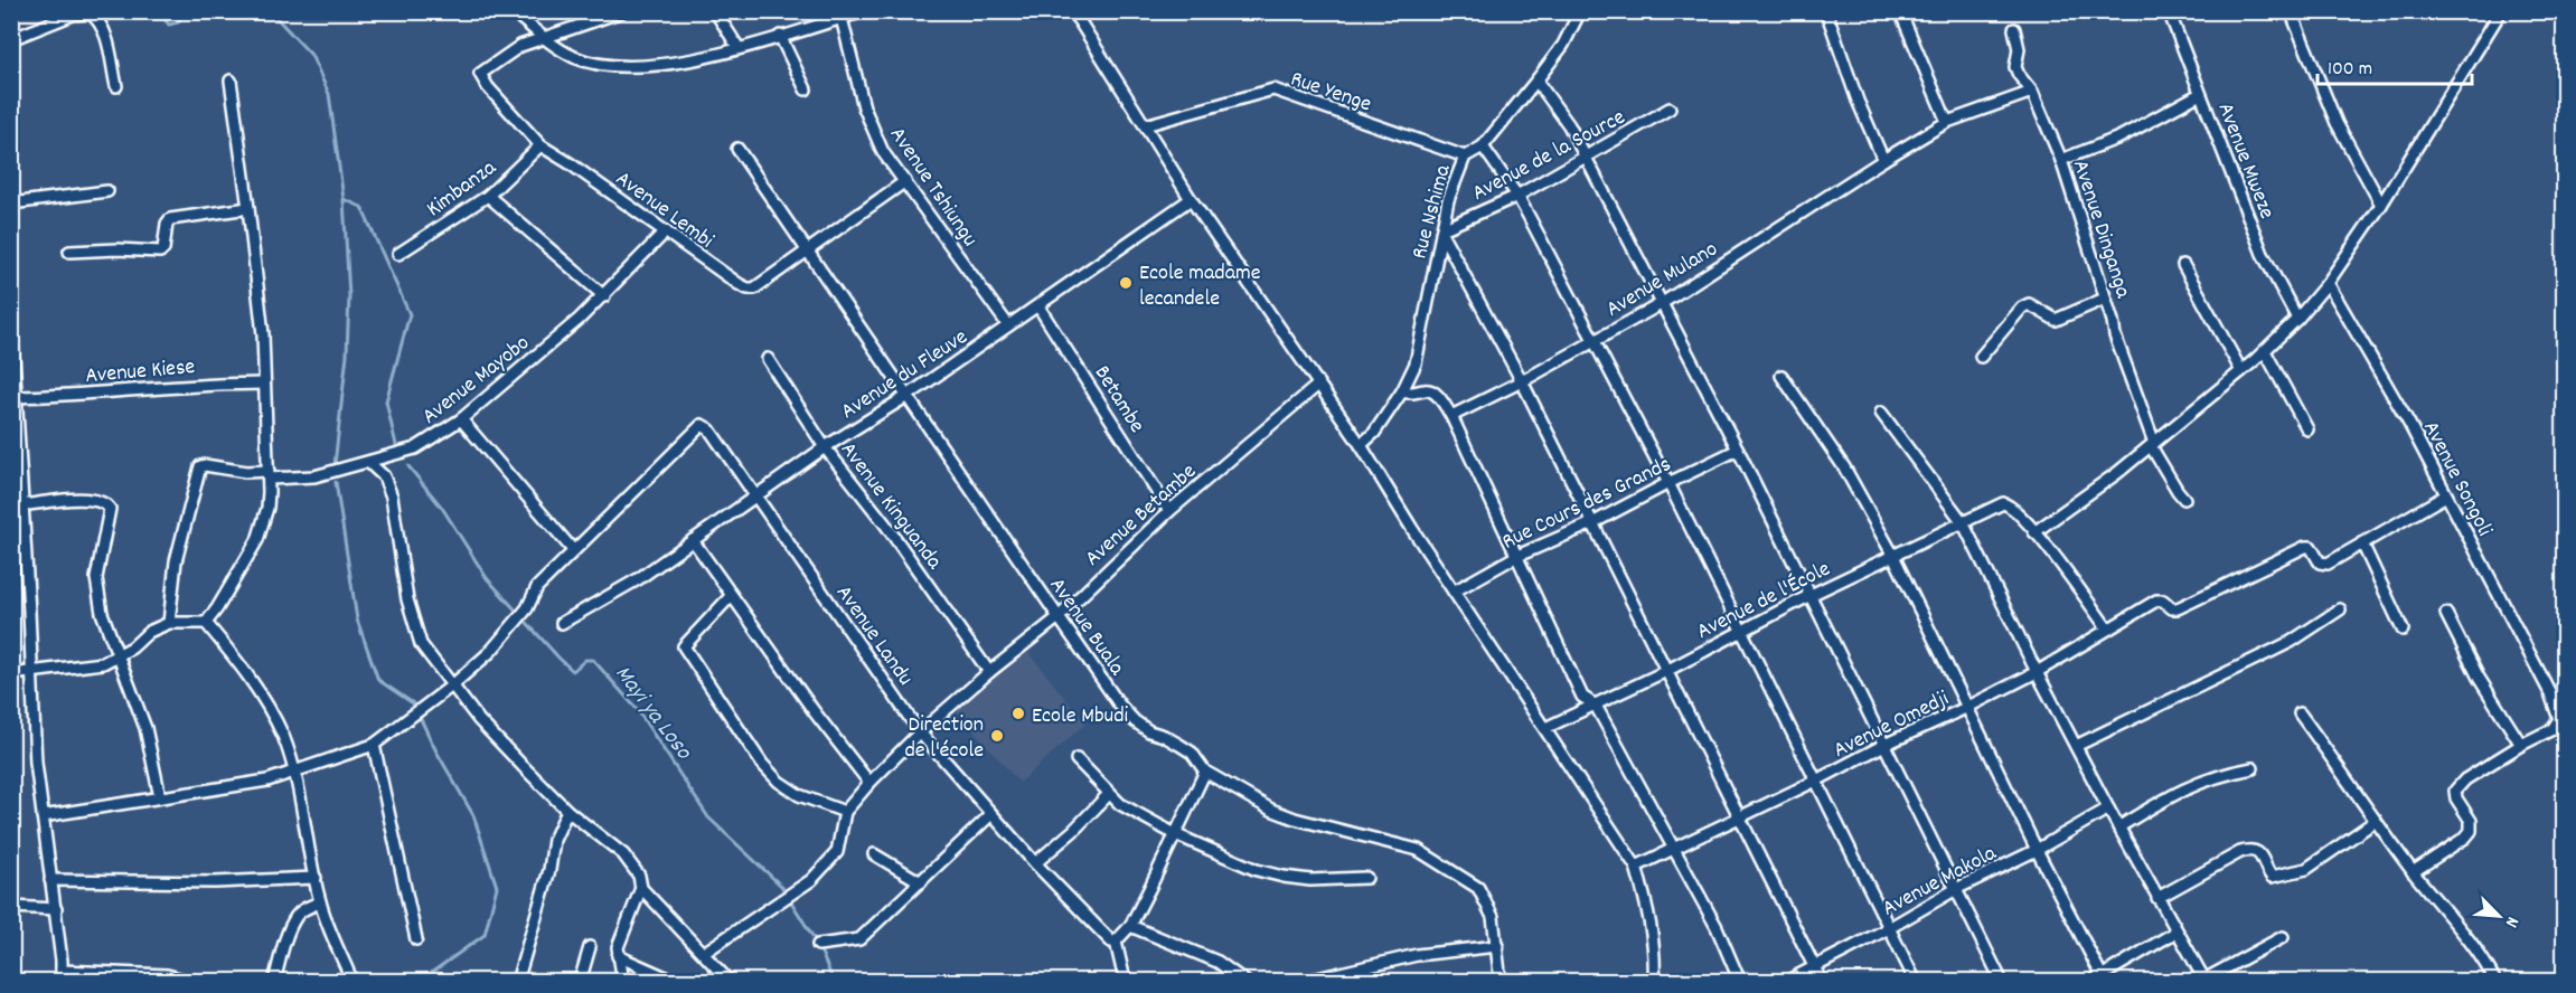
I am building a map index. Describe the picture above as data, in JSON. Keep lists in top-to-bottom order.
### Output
{
  "streets": {
    "street": [
      "Rue Yenge",
      "Avenue de la Source",
      "Avenue Mweze",
      "Avenue Tshiungu",
      "Kimbanza",
      "Avenue Lembi",
      "Rue Nshima",
      "Avenue Dinganga",
      "Avenue Mulano",
      "Avenue Kiese",
      "Avenue du Fleuve",
      "Avenue Mayobo",
      "Betambe",
      "Avenue Songoli",
      "Rue Cours des Grands",
      "Avenue Kinguanda",
      "Avenue Betambe",
      "Avenue de l'École",
      "Avenue Buala",
      "Avenue Landu",
      "Avenue Omedji",
      "Avenue Makola"
    ]
  },
  "crossings": [
    ["Rue Yenge", "Rue Nshima"],
    ["Avenue de la Source", "Rue Nshima"],
    ["Avenue Tshiungu", "Avenue Lembi"],
    ["Avenue Tshiungu", "Avenue du Fleuve"],
    ["Kimbanza", "Avenue Lembi"],
    ["Avenue Lembi", "Avenue Mayobo"],
    ["Avenue Lembi", "Avenue Buala"],
    ["Avenue Dinganga", "Avenue Mulano"],
    ["Avenue du Fleuve", "Betambe"],
    ["Avenue du Fleuve", "Avenue Kinguanda"],
    ["Avenue du Fleuve", "Avenue Buala"],
    ["Avenue du Fleuve", "Avenue Landu"],
    ["Betambe", "Avenue Betambe"],
    ["Avenue Kinguanda", "Avenue Betambe"],
    ["Avenue Betambe", "Avenue Buala"],
    ["Avenue Betambe", "Avenue Landu"]
  ],
  "water": ["Mayi ya Loso"],
  "places": ["Ecole madame lecandele", "Ecole Mbudi", "Direction de l'école"],
  "scale_bar": "100 m",
  "north": "bottom right"
}
